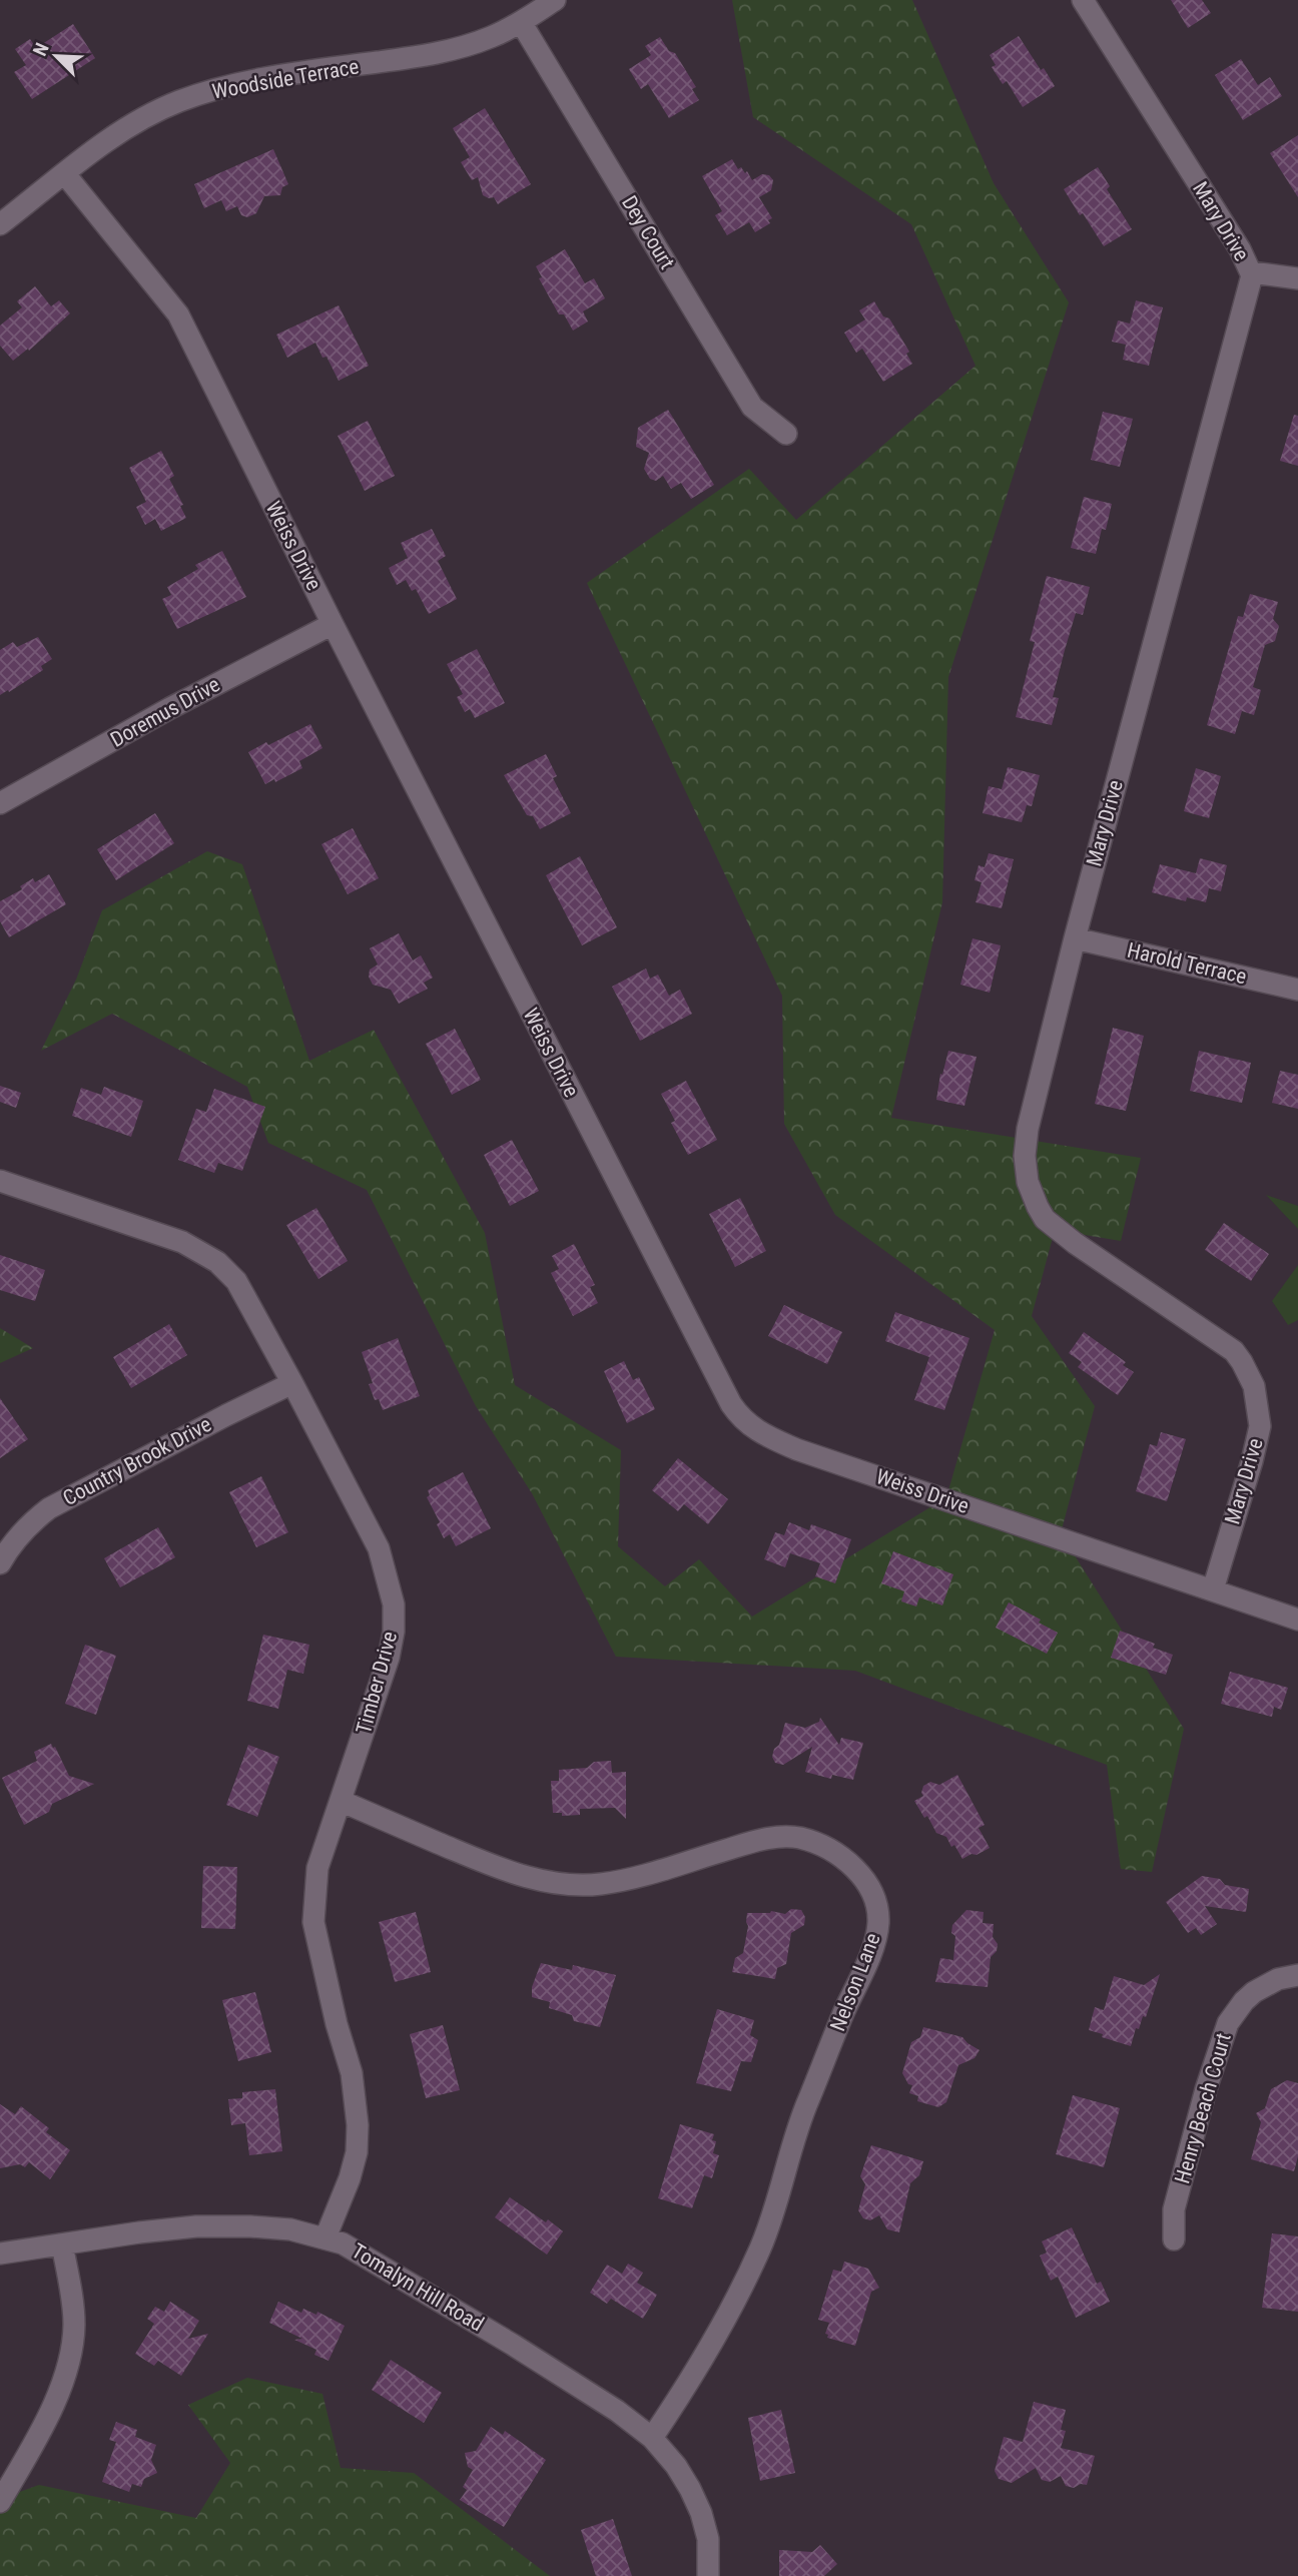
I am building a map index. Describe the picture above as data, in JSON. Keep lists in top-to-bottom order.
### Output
{
  "streets": {
    "street": [
      "Woodside Terrace",
      "Mary Drive",
      "Dey Court",
      "Weiss Drive",
      "Doremus Drive",
      "Harold Terrace",
      "Country Brook Drive",
      "Timber Drive",
      "Nelson Lane",
      "Henry Beach Court",
      "Tomalyn Hill Road"
    ]
  },
  "crossings": [
    ["Woodside Terrace", "Dey Court"],
    ["Woodside Terrace", "Weiss Drive"],
    ["Mary Drive", "Weiss Drive"],
    ["Mary Drive", "Harold Terrace"],
    ["Weiss Drive", "Doremus Drive"],
    ["Country Brook Drive", "Timber Drive"],
    ["Timber Drive", "Nelson Lane"],
    ["Timber Drive", "Tomalyn Hill Road"],
    ["Nelson Lane", "Tomalyn Hill Road"]
  ],
  "north": "top left"
}
